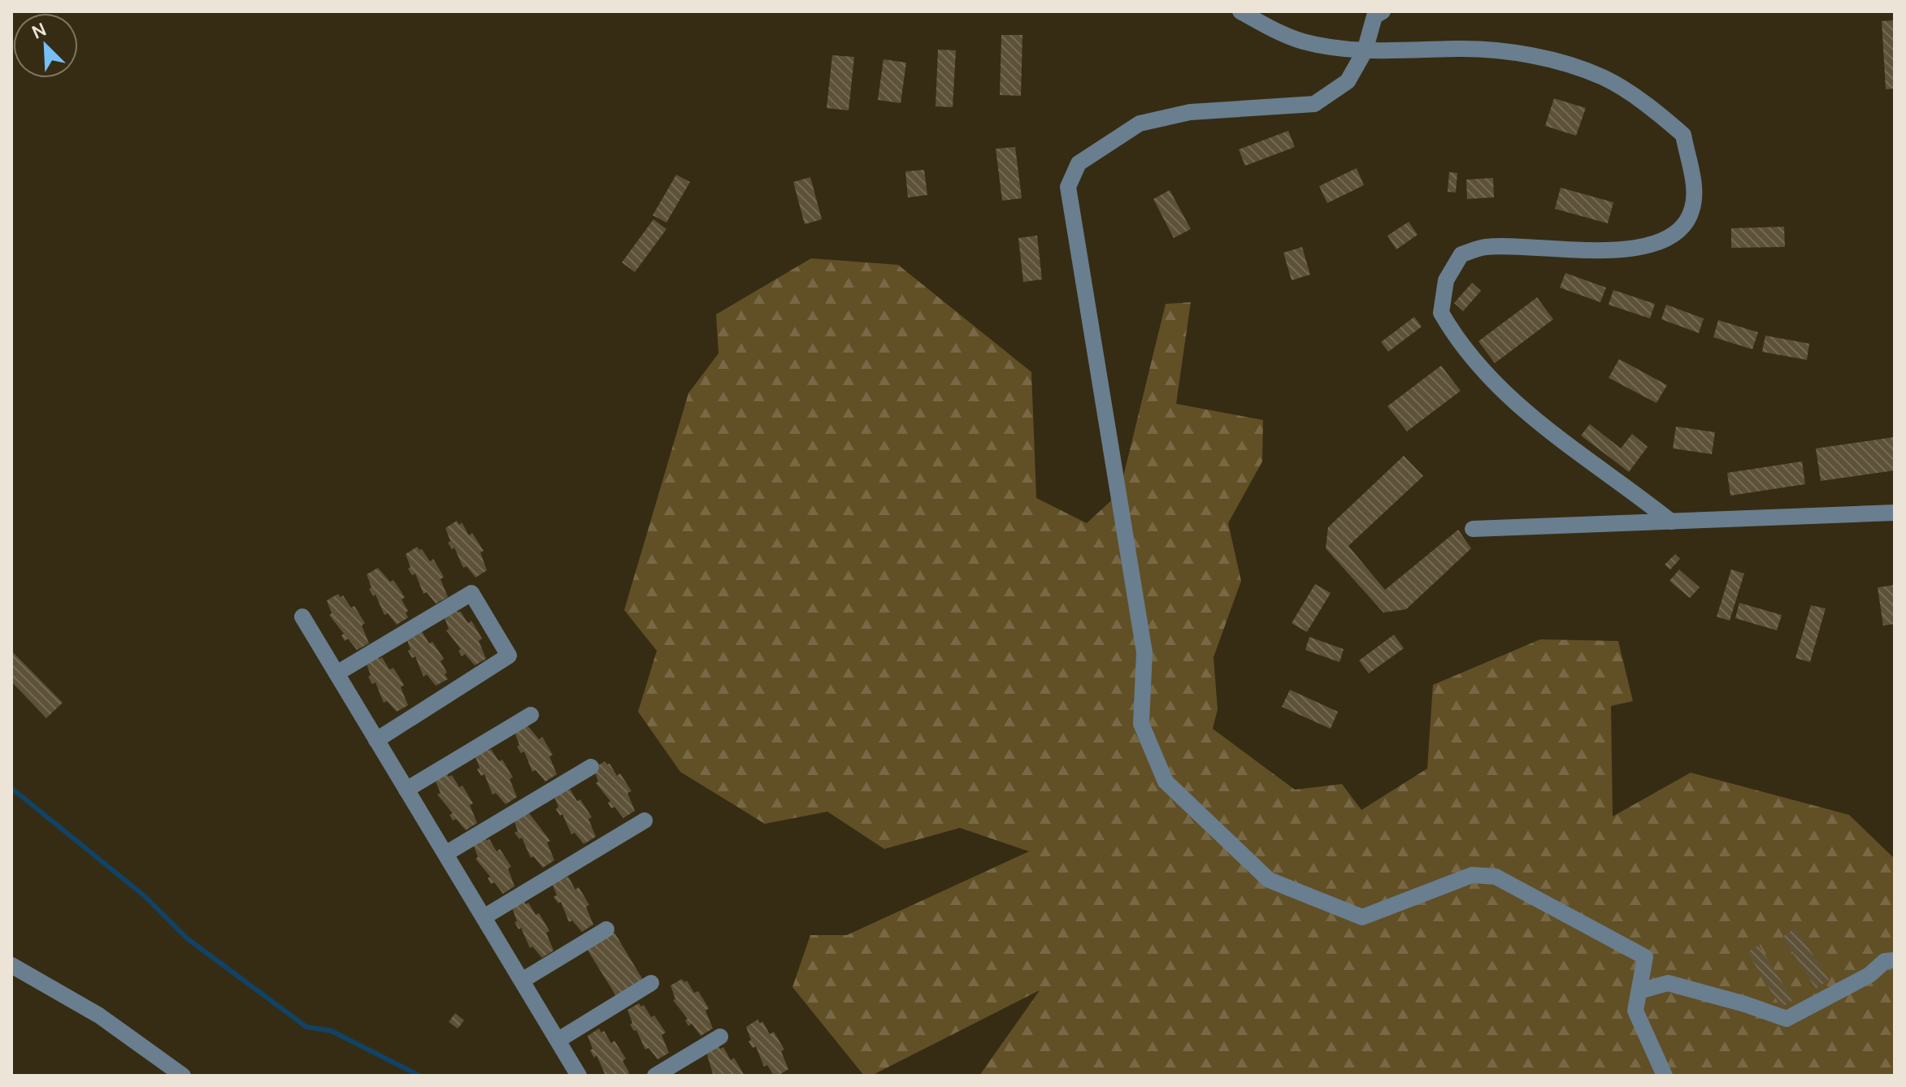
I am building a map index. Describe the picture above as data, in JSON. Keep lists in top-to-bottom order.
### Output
{
  "north": "top left"
}
